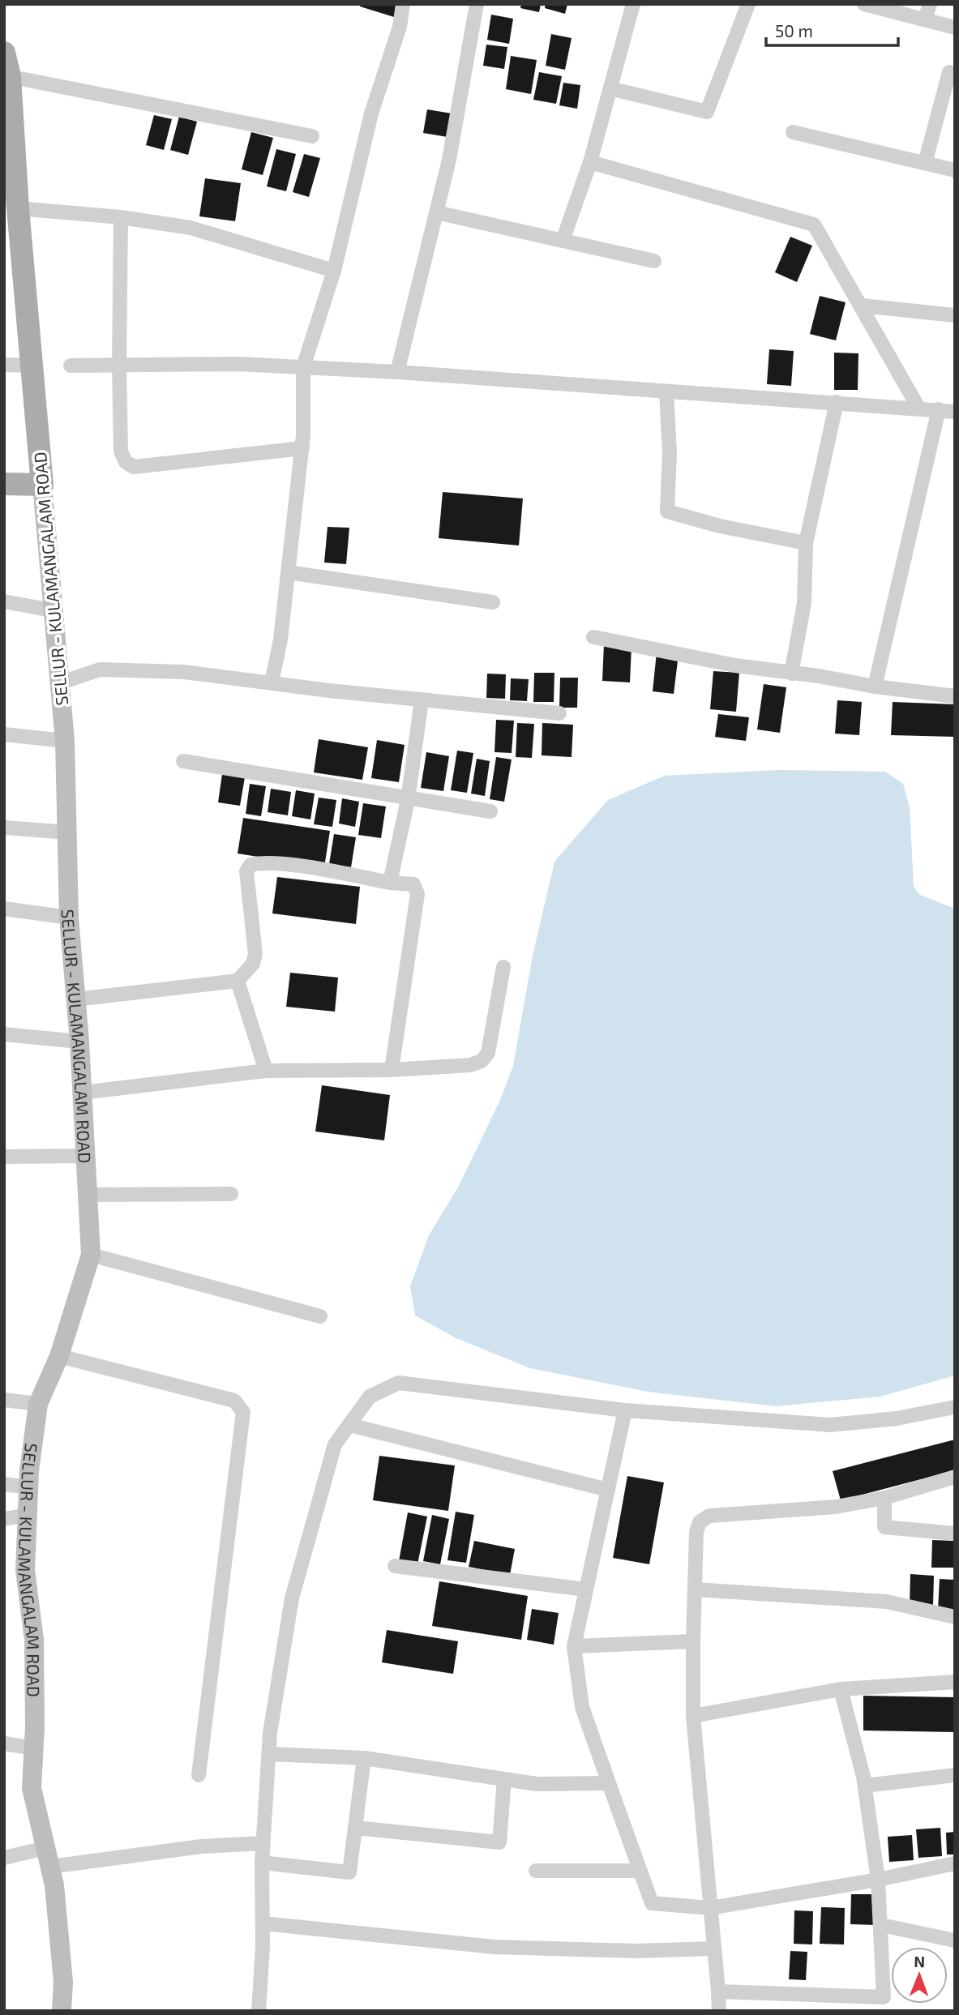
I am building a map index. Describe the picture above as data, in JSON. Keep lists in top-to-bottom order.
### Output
{
  "streets": {
    "main road": ["SELLUR - KULAMANGALAM ROAD"]
  },
  "scale_bar": "50 m",
  "north": "top"
}
